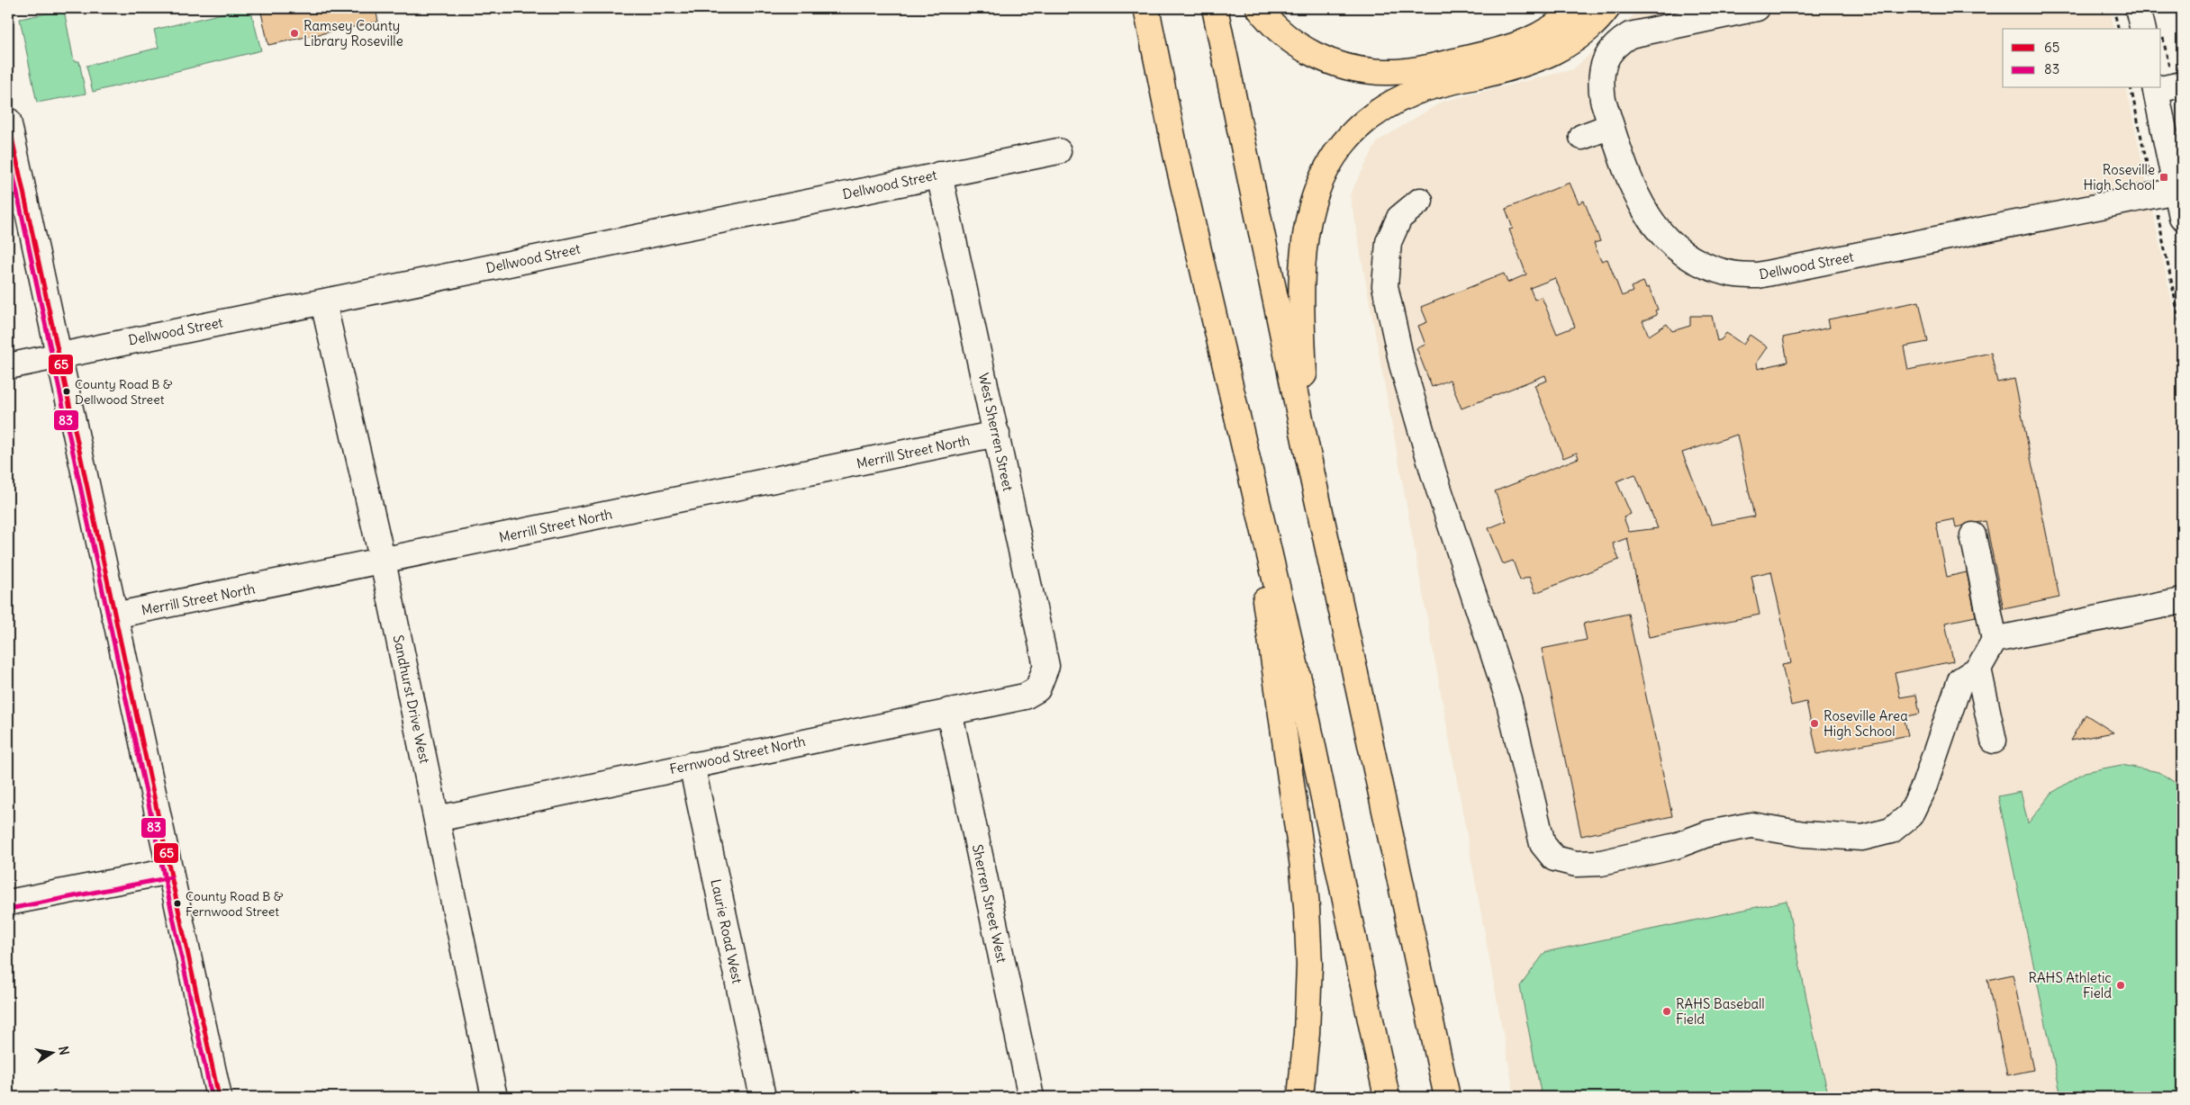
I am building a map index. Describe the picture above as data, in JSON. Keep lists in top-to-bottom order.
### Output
{
  "streets": {
    "street": [
      "Dellwood Street",
      "West Sherren Street",
      "Merrill Street North",
      "Sandhurst Drive West",
      "Fernwood Street North",
      "Sherren Street West",
      "Laurie Road West"
    ]
  },
  "crossings": [
    ["Dellwood Street", "West Sherren Street"],
    ["Dellwood Street", "Sandhurst Drive West"],
    ["West Sherren Street", "Merrill Street North"],
    ["West Sherren Street", "Fernwood Street North"],
    ["Merrill Street North", "Sandhurst Drive West"],
    ["Sandhurst Drive West", "Fernwood Street North"],
    ["Fernwood Street North", "Sherren Street West"],
    ["Fernwood Street North", "Laurie Road West"]
  ],
  "places": {
    "other": [
      "Ramsey County Library Roseville",
      "County Road B & Dellwood Street",
      "Roseville Area High School",
      "County Road B & Fernwood Street",
      "RAHS Athletic Field",
      "RAHS Baseball Field"
    ],
    "transit": ["Roseville High School"]
  },
  "lines": ["transit line 65", "transit line 83"],
  "legend": ["65", "83"],
  "north": "right"
}
